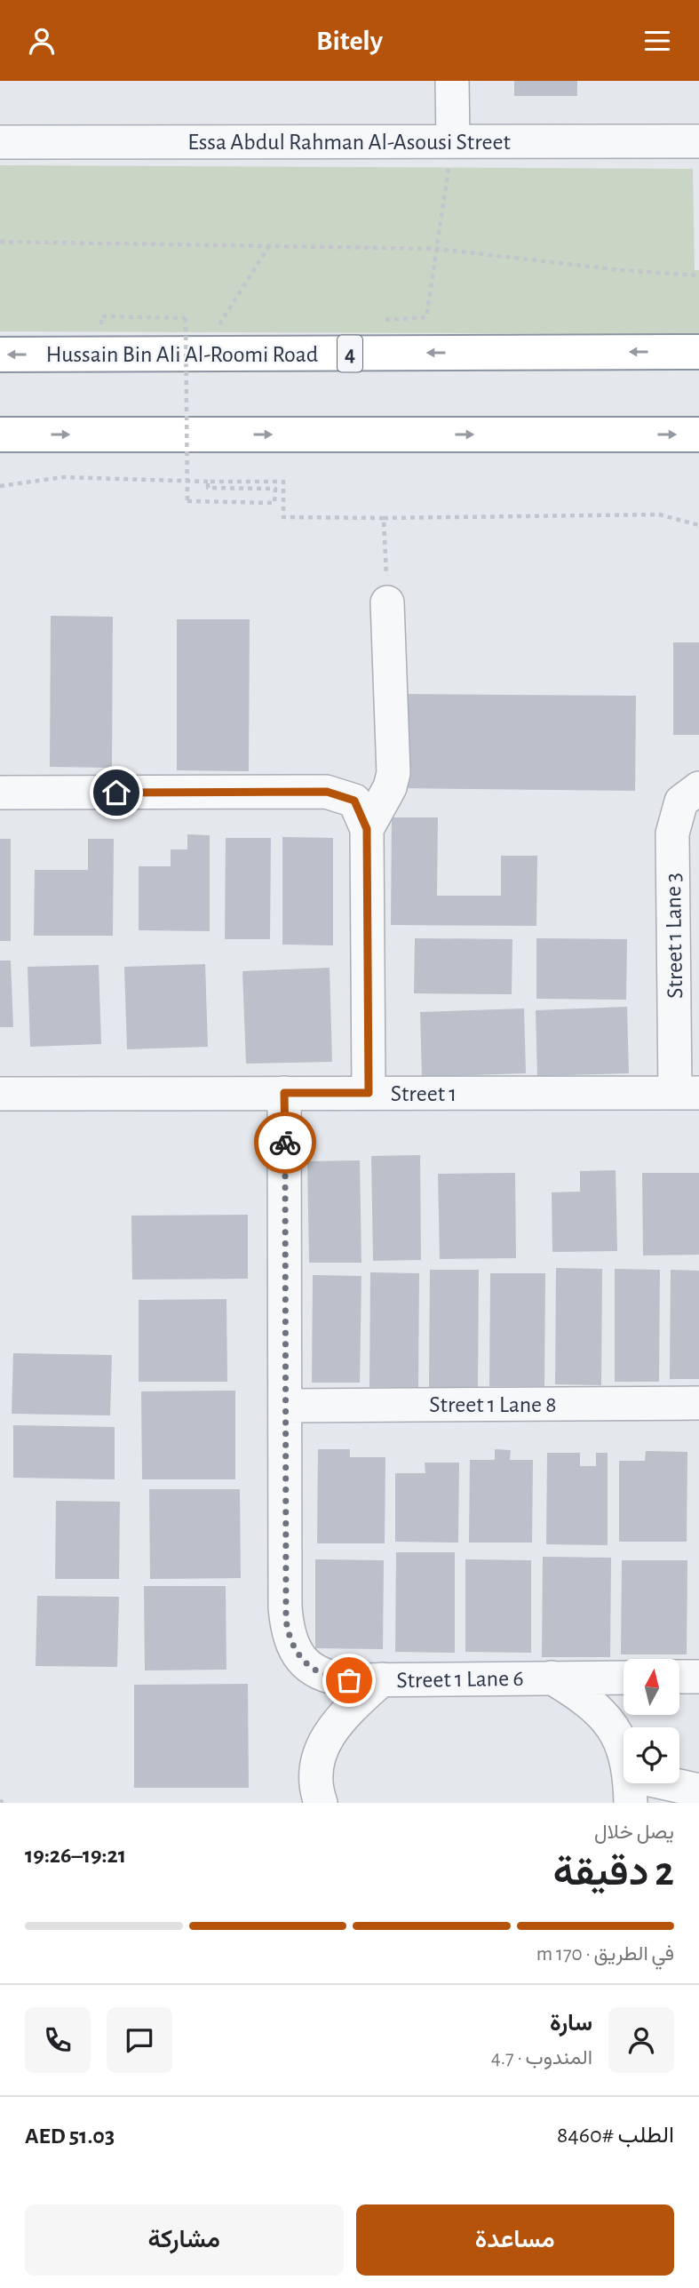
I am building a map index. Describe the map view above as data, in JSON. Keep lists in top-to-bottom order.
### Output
{
  "streets": {
    "highway": ["Hussain Bin Ali Al-Roomi Road", "4"],
    "street": [
      "Essa Abdul Rahman Al-Asousi Street",
      "Street 1 Lane 3",
      "Street 1",
      "Street 1 Lane 8",
      "Street 1 Lane 6"
    ]
  },
  "crossings": [
    ["Street 1 Lane 3", "Street 1"],
    ["Street 1", "Street 1 Lane 6"],
    ["Street 1 Lane 8", "Street 1 Lane 6"]
  ],
  "north": "top",
  "page": {
    "header": "Bitely",
    "heading": ["2 دقيقة", "يصل خلال", "19:21–19:26"],
    "panel": [
      "سارة",
      "المندوب · 4.7",
      "الطلب #8460",
      "AED 51.03"
    ],
    "bar": "في الطريق · 170 m",
    "buttons": ["مساعدة", "مشاركة"]
  }
}
